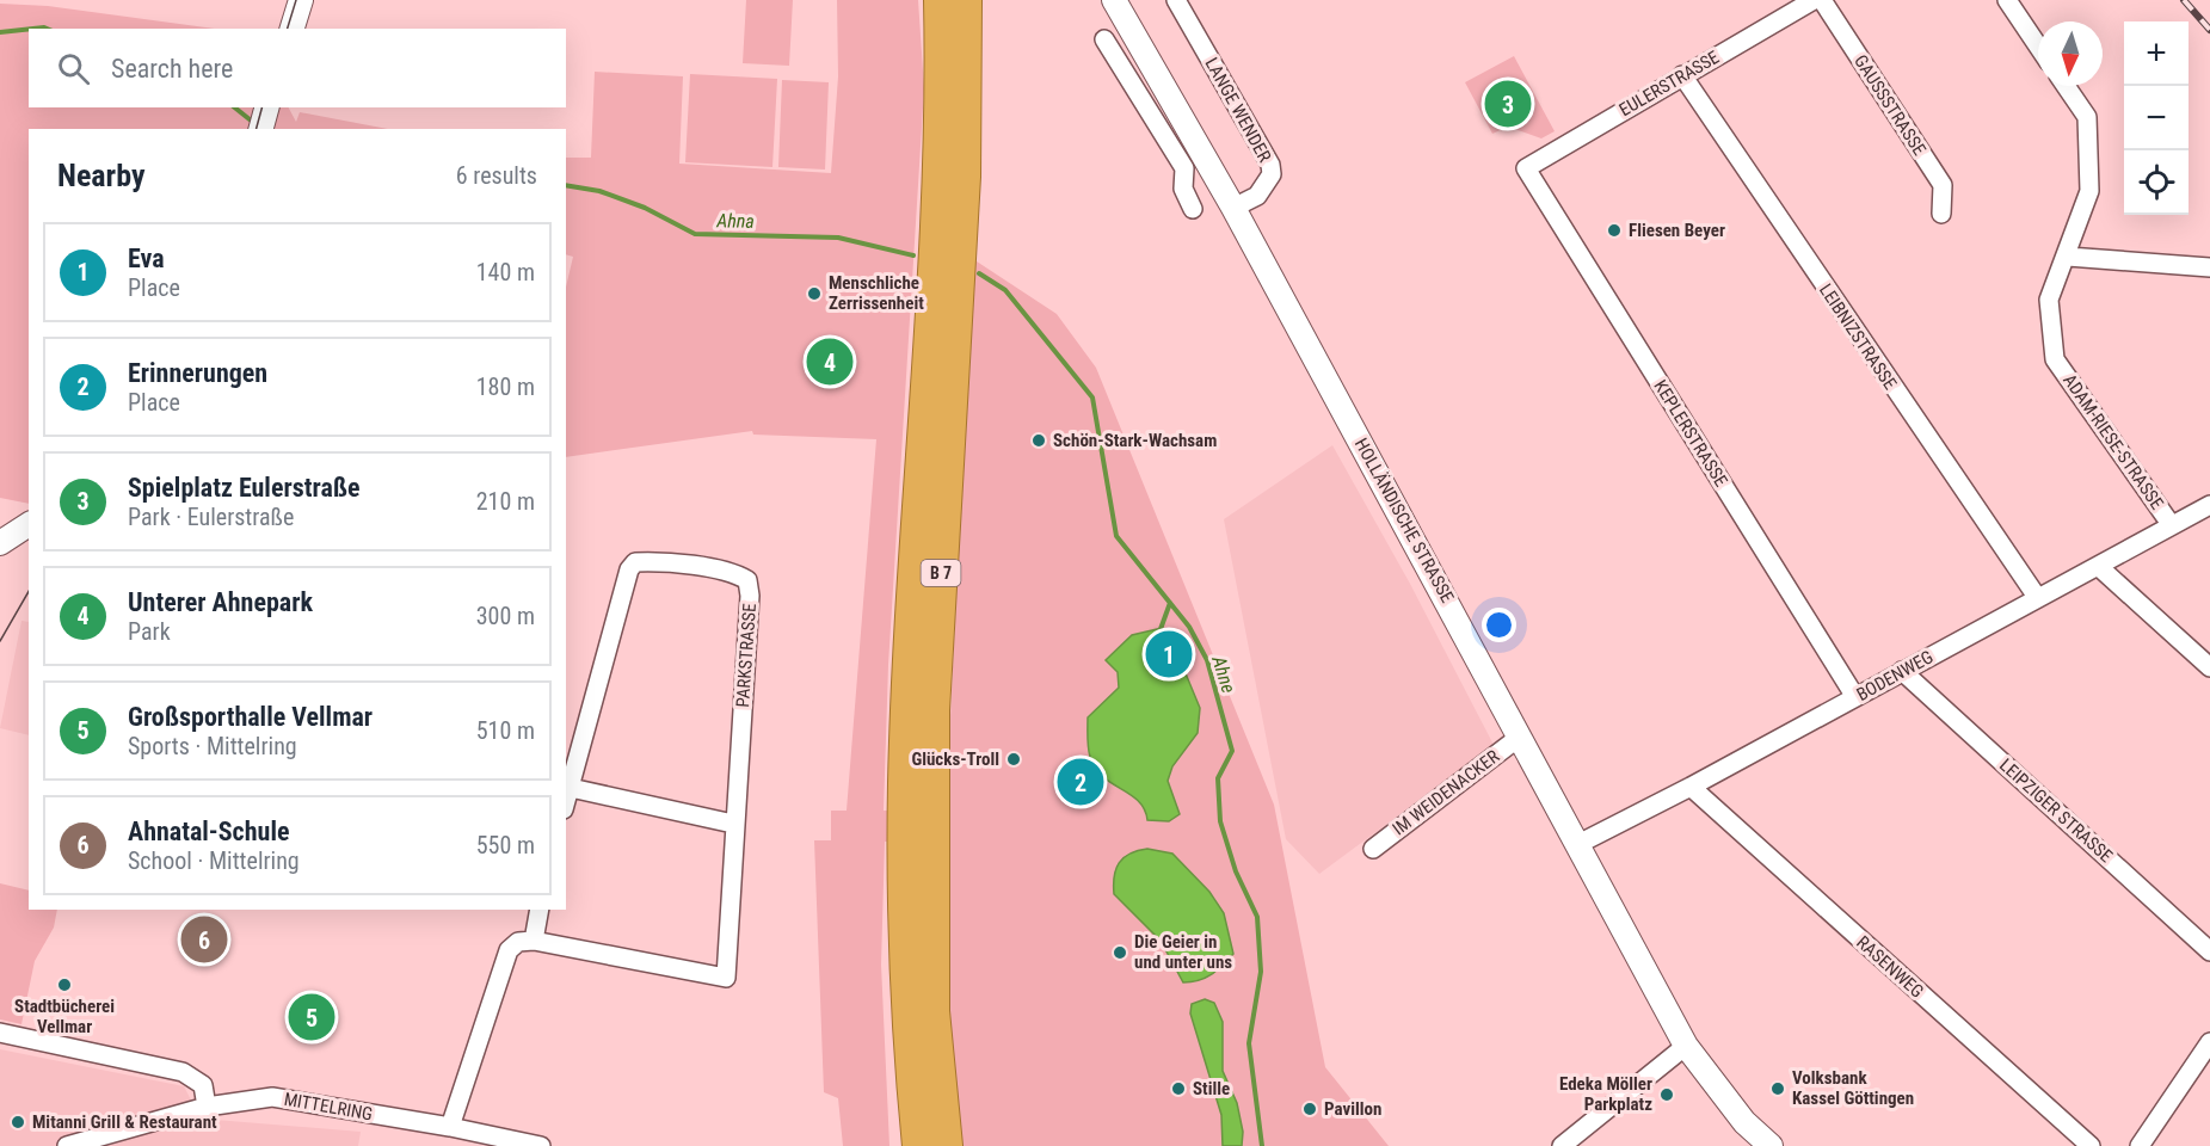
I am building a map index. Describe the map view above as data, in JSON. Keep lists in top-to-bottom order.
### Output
{
  "streets": {
    "highway": ["B 7"],
    "street": [
      "EULERSTRASSE",
      "GAUSSSTRASSE",
      "LANGE WENDER",
      "LEIBNIZSTRASSE",
      "KEPLERSTRASSE",
      "ADAM-RIESE-STRASSE",
      "HOLLÄNDISCHE STRASSE",
      "PARKSTRASSE",
      "BODENWEG",
      "IM WEIDENACKER",
      "LEIPZIGER STRASSE",
      "RASENWEG",
      "MITTELRING"
    ]
  },
  "crossings": [
    ["EULERSTRASSE", "LEIBNIZSTRASSE"],
    ["EULERSTRASSE", "KEPLERSTRASSE"],
    ["LANGE WENDER", "HOLLÄNDISCHE STRASSE"],
    ["LEIBNIZSTRASSE", "BODENWEG"],
    ["KEPLERSTRASSE", "BODENWEG"],
    ["ADAM-RIESE-STRASSE", "BODENWEG"],
    ["HOLLÄNDISCHE STRASSE", "BODENWEG"],
    ["HOLLÄNDISCHE STRASSE", "IM WEIDENACKER"],
    ["BODENWEG", "LEIPZIGER STRASSE"],
    ["BODENWEG", "RASENWEG"]
  ],
  "water": ["Ahna", "Ahne"],
  "places": [
    "Fliesen Beyer",
    "Menschliche Zerrissenheit",
    "Schön-Stark-Wachsam",
    "Glücks-Troll",
    "Die Geier in und unter uns",
    "Stadtbücherei Vellmar",
    "Stille",
    "Volksbank Kassel Göttingen",
    "Edeka Möller Parkplatz",
    "Pavillon",
    "Mitanni Grill & Restaurant"
  ],
  "north": "bottom",
  "page": {
    "map_buttons": ["+", "−"],
    "search": "Search here",
    "pins": [
      "3",
      "4",
      "1",
      "2",
      "6",
      "5"
    ],
    "heading": ["Nearby", "6 results"],
    "list": [
      {
        "mark": "1",
        "name": "Eva",
        "note": "Place",
        "value": "140 m"
      },
      {
        "mark": "2",
        "name": "Erinnerungen",
        "note": "Place",
        "value": "180 m"
      },
      {
        "mark": "3",
        "name": "Spielplatz Eulerstraße",
        "note": "Park · Eulerstraße",
        "value": "210 m"
      },
      {
        "mark": "4",
        "name": "Unterer Ahnepark",
        "note": "Park",
        "value": "300 m"
      },
      {
        "mark": "5",
        "name": "Großsporthalle Vellmar",
        "note": "Sports · Mittelring",
        "value": "510 m"
      },
      {
        "mark": "6",
        "name": "Ahnatal-Schule",
        "note": "School · Mittelring",
        "value": "550 m"
      }
    ]
  }
}
